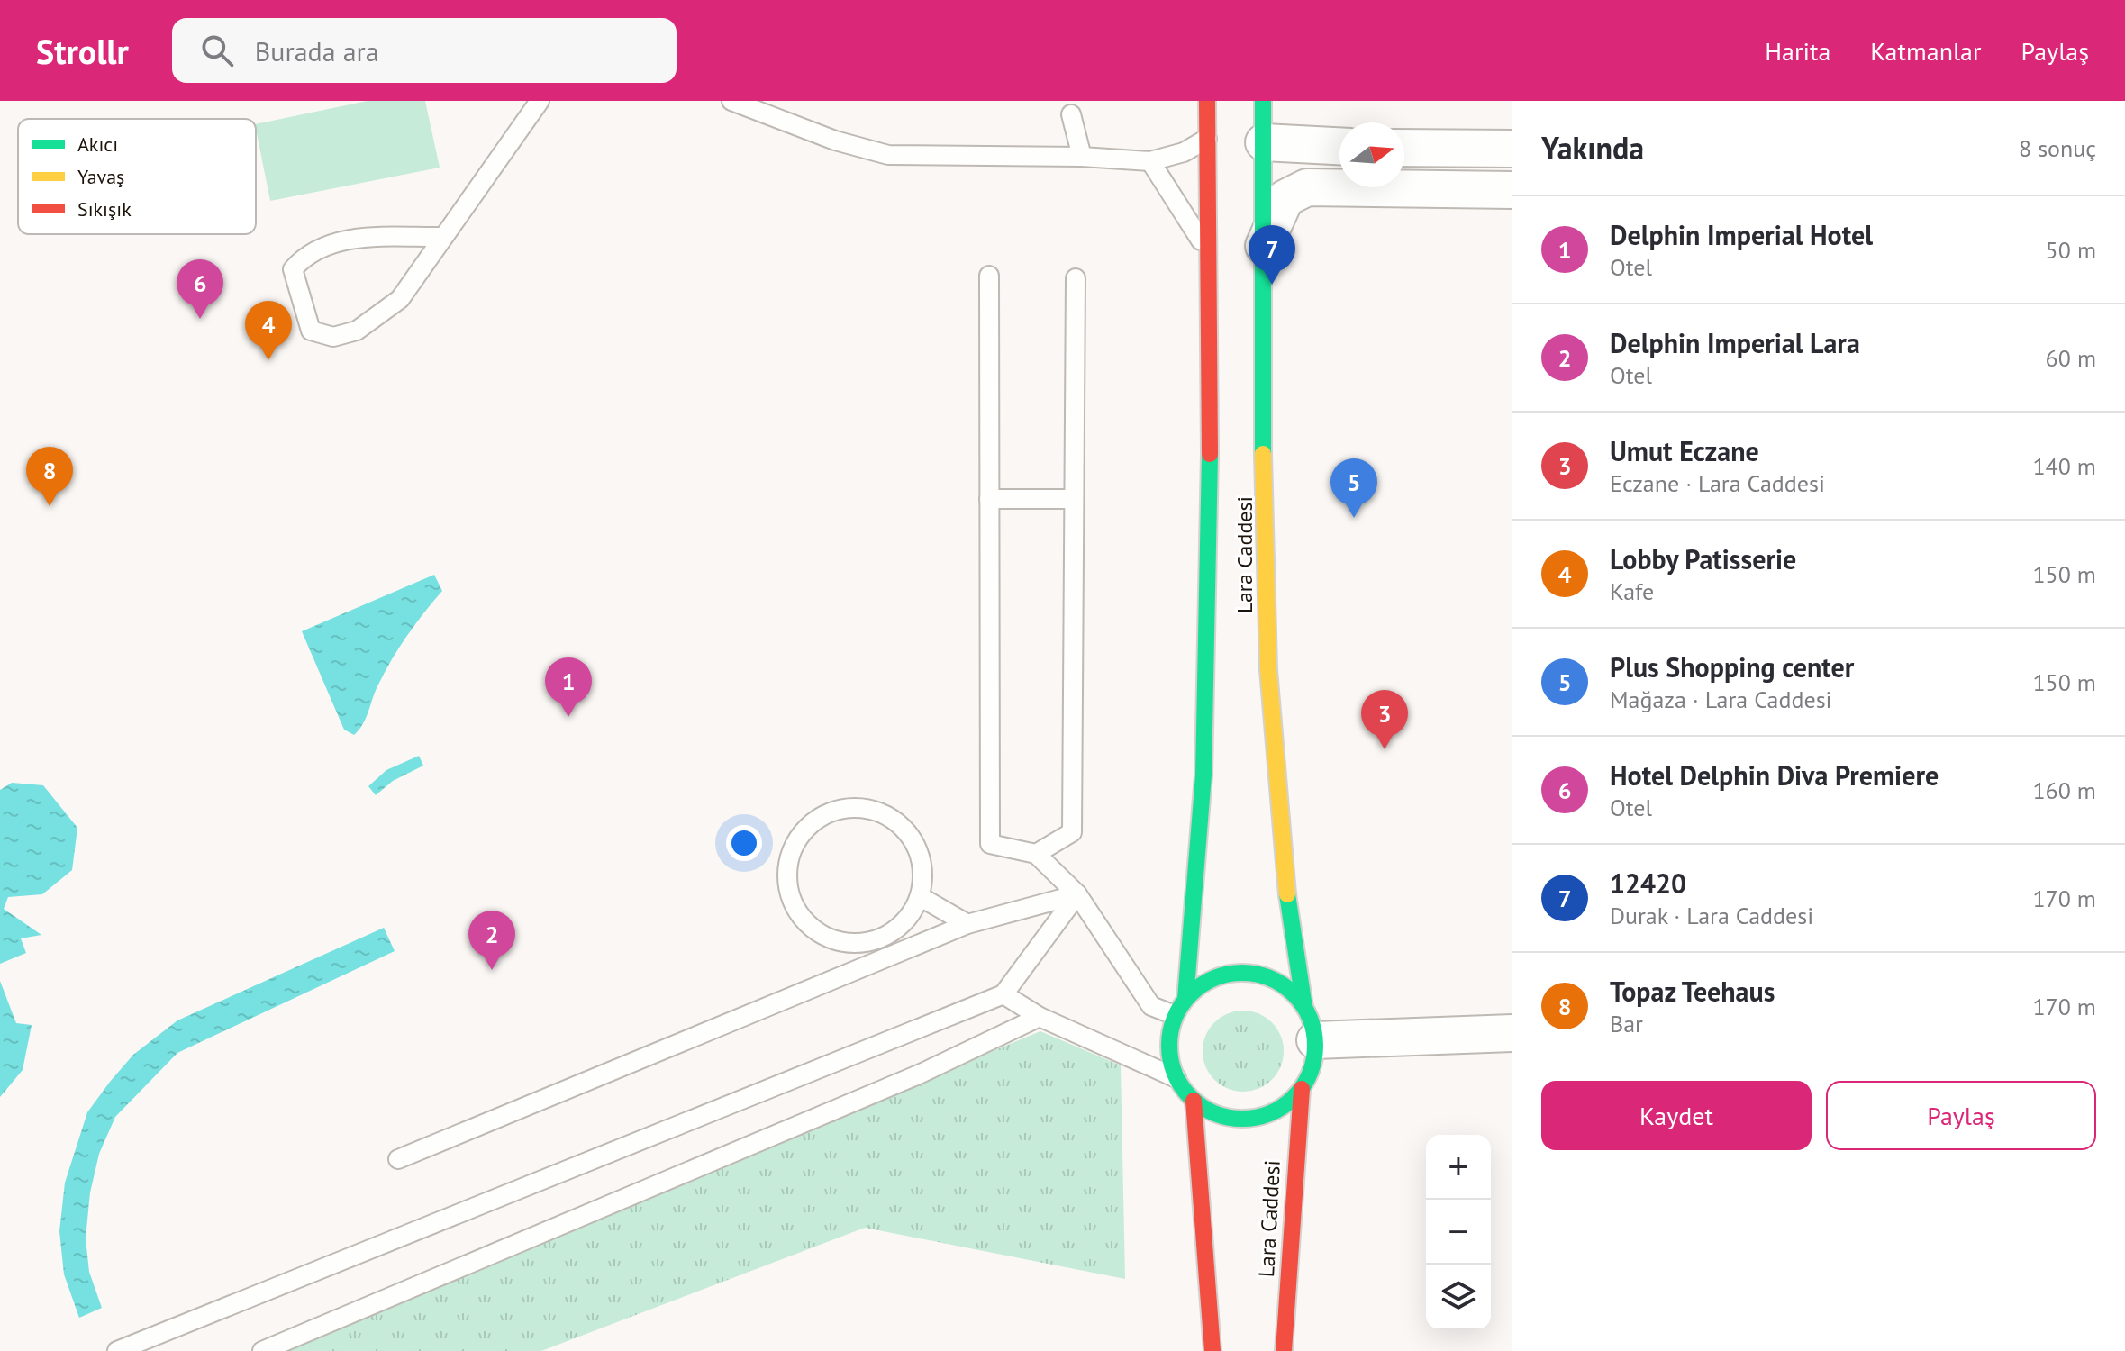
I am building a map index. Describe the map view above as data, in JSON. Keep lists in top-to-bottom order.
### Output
{
  "streets": {
    "main road": ["Lara Caddesi"]
  },
  "legend": ["Akıcı", "Yavaş", "Sıkışık"],
  "north": "right",
  "page": {
    "header": "Strollr",
    "search": "Burada ara",
    "nav": ["Harita", "Katmanlar", "Paylaş"],
    "heading": ["Yakında", "8 sonuç"],
    "list": [
      {
        "mark": "1",
        "name": "Delphin Imperial Hotel",
        "note": "Otel",
        "value": "50 m"
      },
      {
        "mark": "2",
        "name": "Delphin Imperial Lara",
        "note": "Otel",
        "value": "60 m"
      },
      {
        "mark": "3",
        "name": "Umut Eczane",
        "note": "Eczane · Lara Caddesi",
        "value": "140 m"
      },
      {
        "mark": "4",
        "name": "Lobby Patisserie",
        "note": "Kafe",
        "value": "150 m"
      },
      {
        "mark": "5",
        "name": "Plus Shopping center",
        "note": "Mağaza · Lara Caddesi",
        "value": "150 m"
      },
      {
        "mark": "6",
        "name": "Hotel Delphin Diva Premiere",
        "note": "Otel",
        "value": "160 m"
      },
      {
        "mark": "7",
        "name": "12420",
        "note": "Durak · Lara Caddesi",
        "value": "170 m"
      },
      {
        "mark": "8",
        "name": "Topaz Teehaus",
        "note": "Bar",
        "value": "170 m"
      }
    ],
    "pins": [
      "7",
      "6",
      "4",
      "8",
      "5",
      "1",
      "3",
      "2"
    ],
    "buttons": ["Kaydet", "Paylaş"],
    "map_buttons": ["+", "−"]
  }
}
